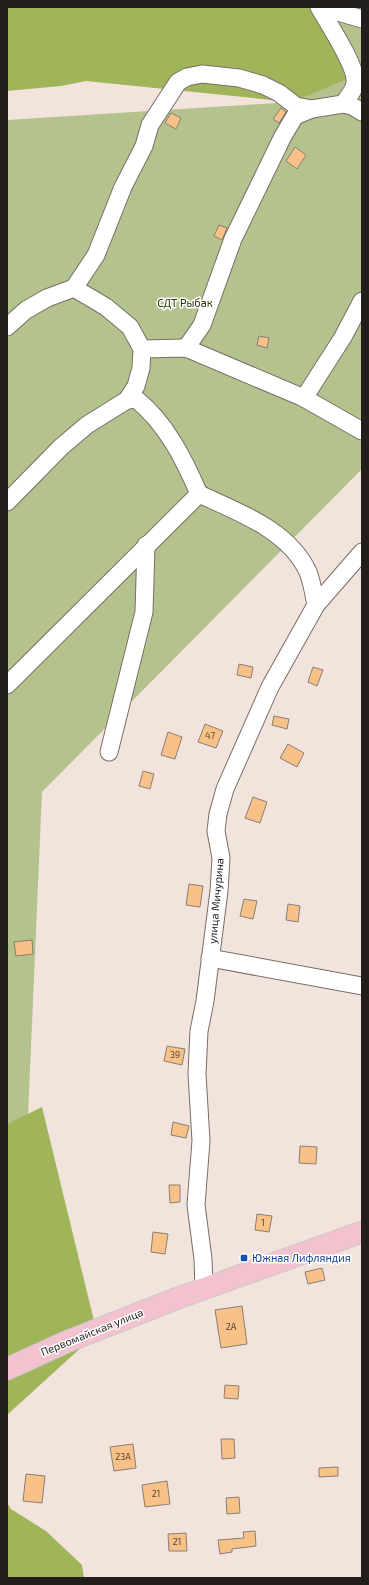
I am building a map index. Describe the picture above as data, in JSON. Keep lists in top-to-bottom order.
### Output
{
  "streets": {
    "main road": ["Первомайская улица"],
    "street": ["улица Мичурина"]
  },
  "crossings": [
    ["улица Мичурина", "Первомайская улица"]
  ],
  "parks": ["СДТ Рыбак"],
  "places": {
    "transit": ["Южная Лифляндия"]
  },
  "house_numbers": [
    "47",
    "39",
    "1",
    "2А",
    "23А",
    "21",
    "21"
  ]
}
